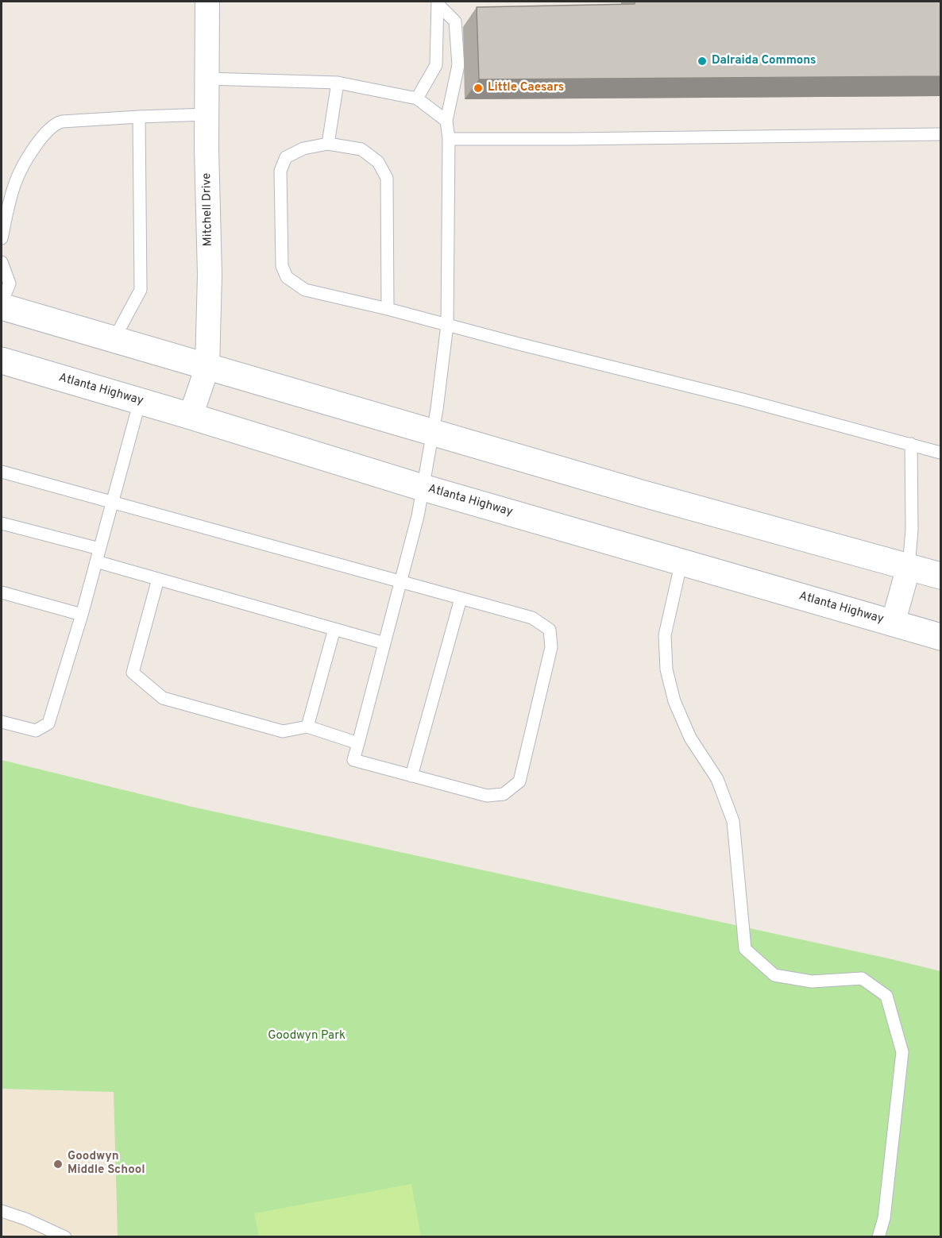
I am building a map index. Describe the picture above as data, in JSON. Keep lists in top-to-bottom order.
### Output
{
  "streets": {
    "main road": ["Atlanta Highway"],
    "street": ["Mitchell Drive"]
  },
  "crossings": [
    ["Mitchell Drive", "Atlanta Highway"]
  ],
  "parks": ["Goodwyn Park"],
  "places": ["Dalraida Commons", "Little Caesars", "Goodwyn Middle School"]
}
